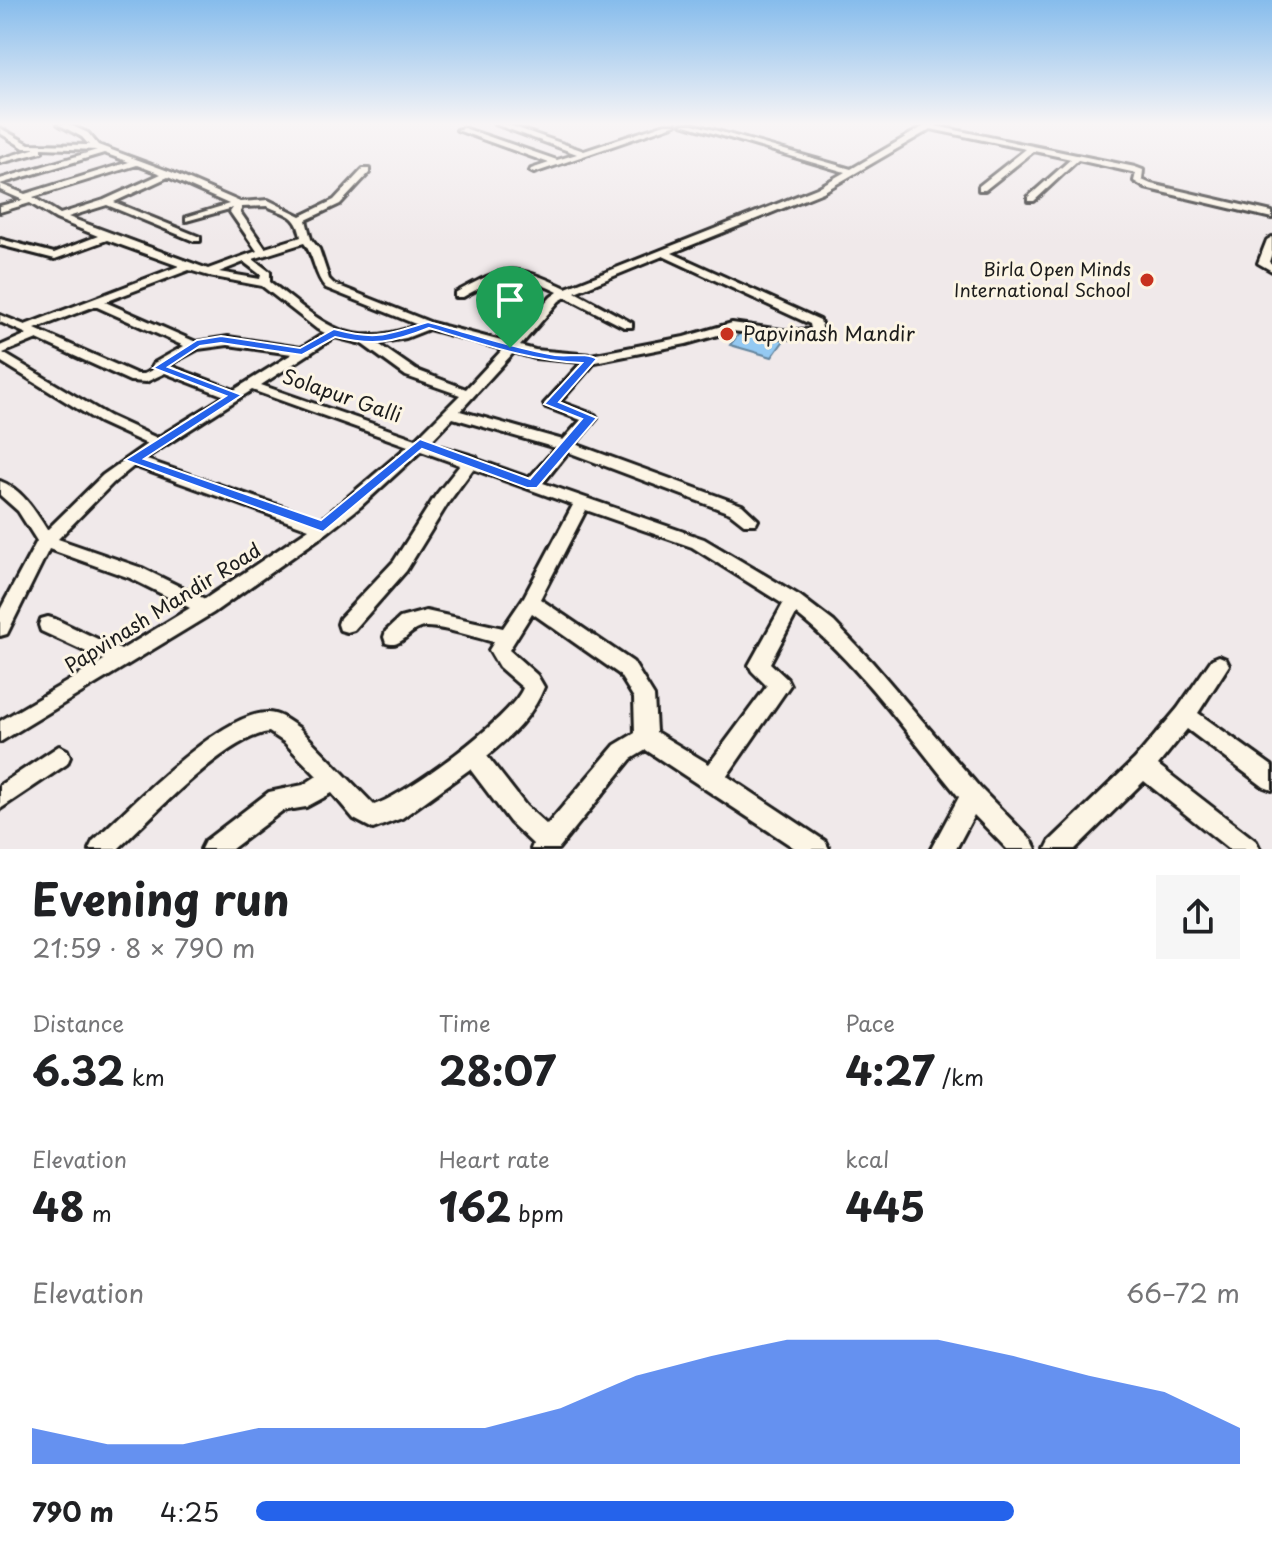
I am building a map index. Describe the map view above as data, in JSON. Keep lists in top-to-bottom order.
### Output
{
  "streets": {
    "street": ["Solapur Galli", "Papvinash Mandir Road"]
  },
  "crossings": [
    ["Solapur Galli", "Papvinash Mandir Road"]
  ],
  "places": ["Birla Open Minds International School", "Papvinash Mandir"],
  "page": {
    "heading": ["Evening run", "21:59 · 8 × 790 m"],
    "stats": [
      ["Distance", "6.32 km"],
      ["Time", "28:07"],
      ["Pace", "4:27 /km"],
      ["Elevation", "48 m"],
      ["Heart rate", "162 bpm"],
      ["kcal", "445"]
    ],
    "chart": ["Elevation", "66–72 m"],
    "list": [
      {
        "name": "790 m",
        "note": "4:25"
      }
    ]
  }
}
